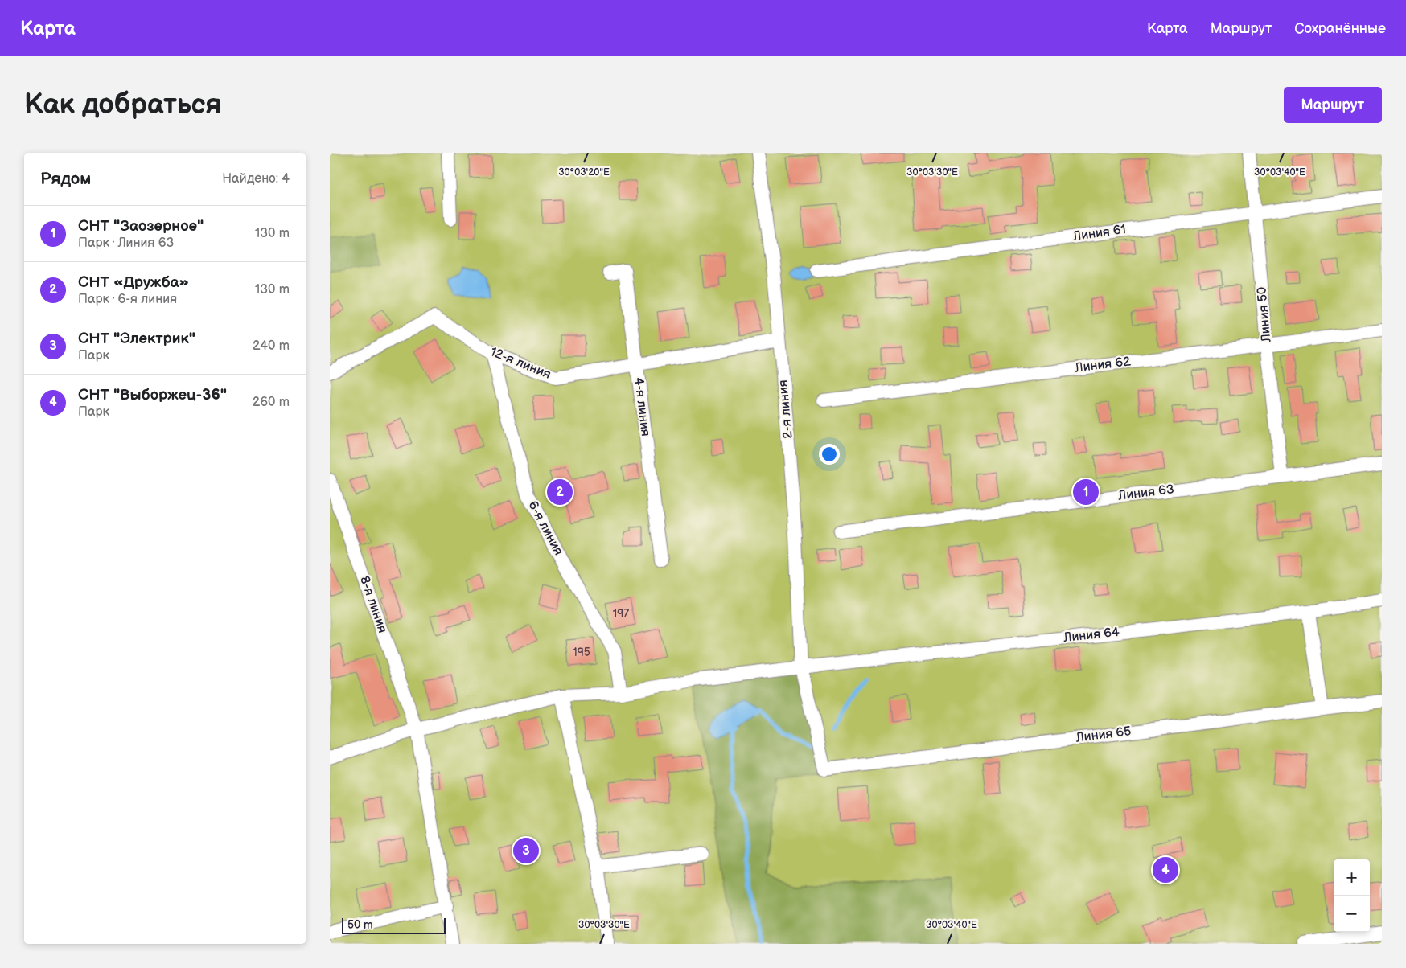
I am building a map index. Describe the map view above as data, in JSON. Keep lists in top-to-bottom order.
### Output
{
  "streets": {
    "street": [
      "Линия 61",
      "Линия 50",
      "12-я линия",
      "Линия 62",
      "4-я линия",
      "2-я линия",
      "Линия 63",
      "6-я линия",
      "8-я линия",
      "Линия 64",
      "Линия 65"
    ]
  },
  "crossings": [
    ["Линия 61", "Линия 50"],
    ["Линия 50", "Линия 62"],
    ["Линия 50", "Линия 63"],
    ["12-я линия", "4-я линия"],
    ["12-я линия", "2-я линия"],
    ["12-я линия", "6-я линия"],
    ["2-я линия", "Линия 64"],
    ["2-я линия", "Линия 65"],
    ["6-я линия", "Линия 64"],
    ["8-я линия", "Линия 64"]
  ],
  "house_numbers": ["197", "195"],
  "scale_bar": "50 m",
  "page": {
    "header": "Карта",
    "nav": ["Карта", "Маршрут", "Сохранённые"],
    "buttons": "Маршрут",
    "title": "Как добраться",
    "heading": ["Рядом", "Найдено: 4"],
    "list": [
      {
        "mark": "1",
        "name": "СНТ \"Заозерное\"",
        "note": "Парк · Линия 63",
        "value": "130 m"
      },
      {
        "mark": "2",
        "name": "СНТ «Дружба»",
        "note": "Парк · 6-я линия",
        "value": "130 m"
      },
      {
        "mark": "3",
        "name": "СНТ \"Электрик\"",
        "note": "Парк",
        "value": "240 m"
      },
      {
        "mark": "4",
        "name": "СНТ \"Выборжец-36\"",
        "note": "Парк",
        "value": "260 m"
      }
    ],
    "pins": [
      "1",
      "2",
      "3",
      "4"
    ],
    "map_buttons": ["+", "−"],
    "scale": "50 m"
  },
  "coordinates": ["30°03'20\"E", "30°03'30\"E", "30°03'40\"E"]
}
